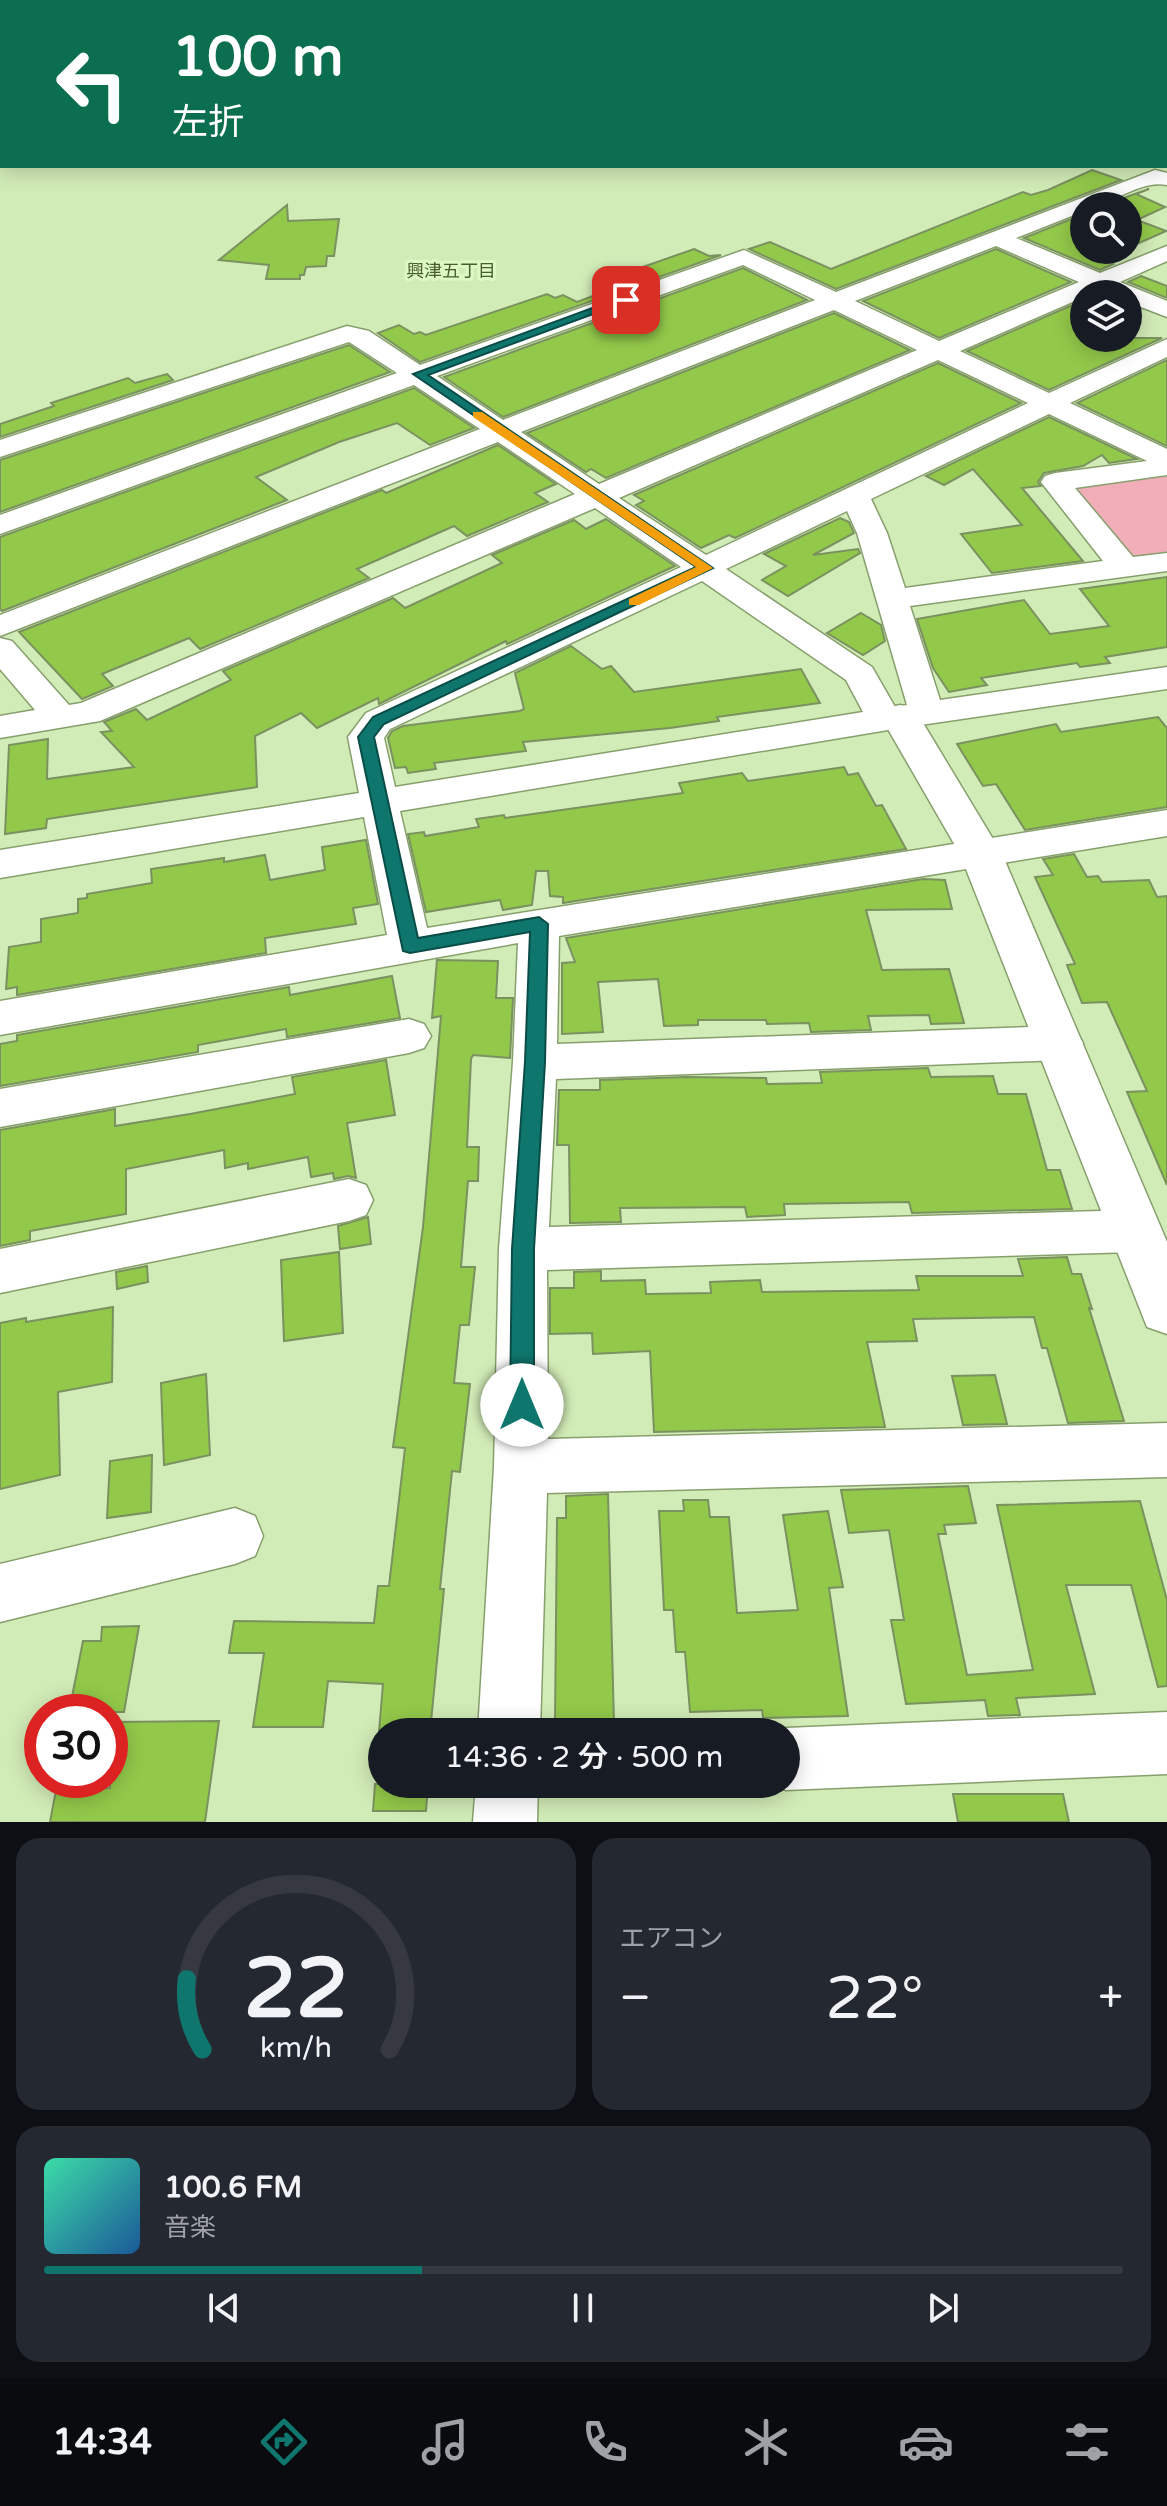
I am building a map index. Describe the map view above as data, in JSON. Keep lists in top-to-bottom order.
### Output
{
  "districts": ["興津五丁目"],
  "page": {
    "turn": ["100 m", "左折"],
    "limit": "30",
    "trip": "14:36 · 2 分 · 500 m",
    "tile": "エアコン",
    "heat": ["−", "22°", "+"],
    "song": ["100.6 FM", "音楽"],
    "tabs": "14:34",
    "gauge": ["22", "km/h"]
  }
}
